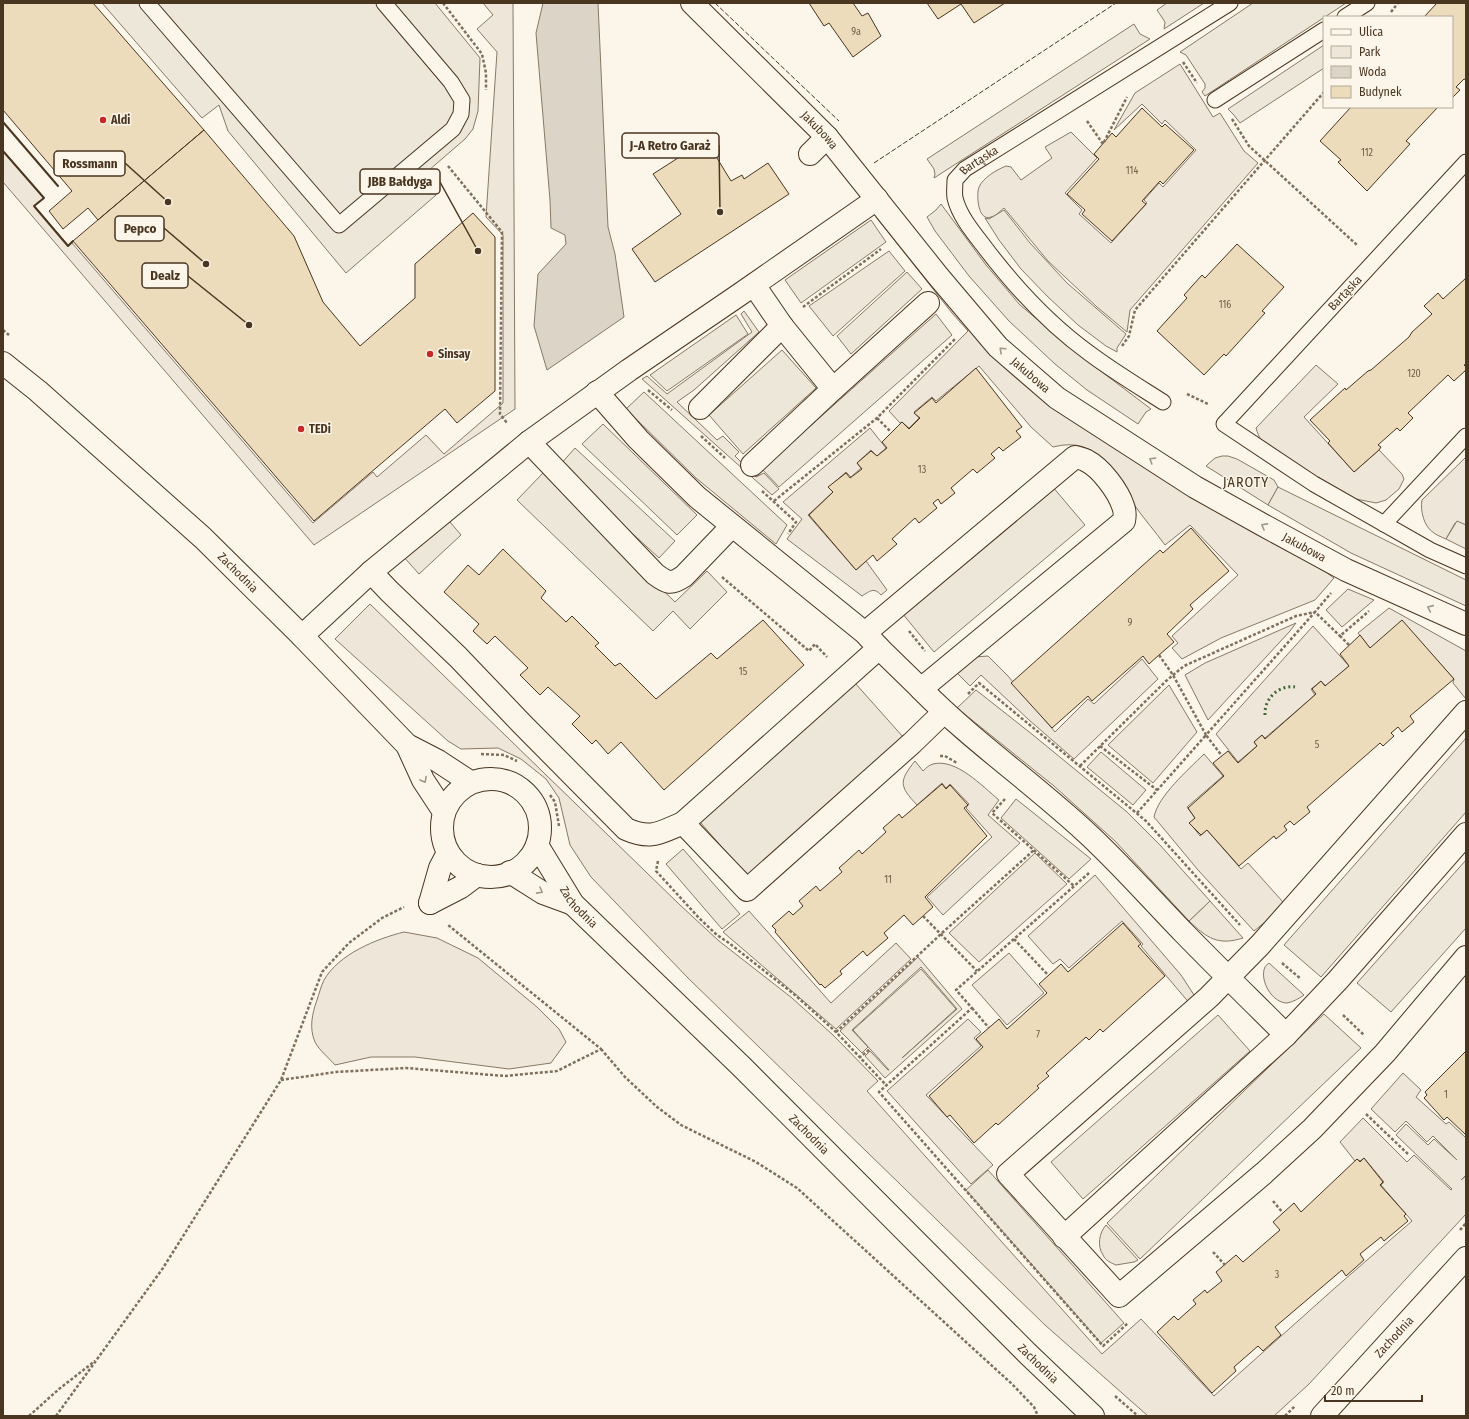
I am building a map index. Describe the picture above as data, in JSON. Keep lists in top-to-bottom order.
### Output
{
  "streets": {
    "street": ["Jakubowa", "Zachodnia"],
    "lane": ["Bartąska"]
  },
  "one_way": ["Jakubowa"],
  "districts": ["JAROTY"],
  "places": [
    "Aldi",
    "Rossmann",
    "J-A Retro Garaż",
    "JBB Bałdyga",
    "Pepco",
    "Dealz",
    "Sinsay",
    "TEDi"
  ],
  "house_numbers": [
    "9a",
    "112",
    "114",
    "116",
    "120",
    "13",
    "9",
    "15",
    "5",
    "11",
    "7",
    "1",
    "3"
  ],
  "legend": [
    "Ulica",
    "Park",
    "Woda",
    "Budynek"
  ],
  "scale_bar": "20 m"
}
